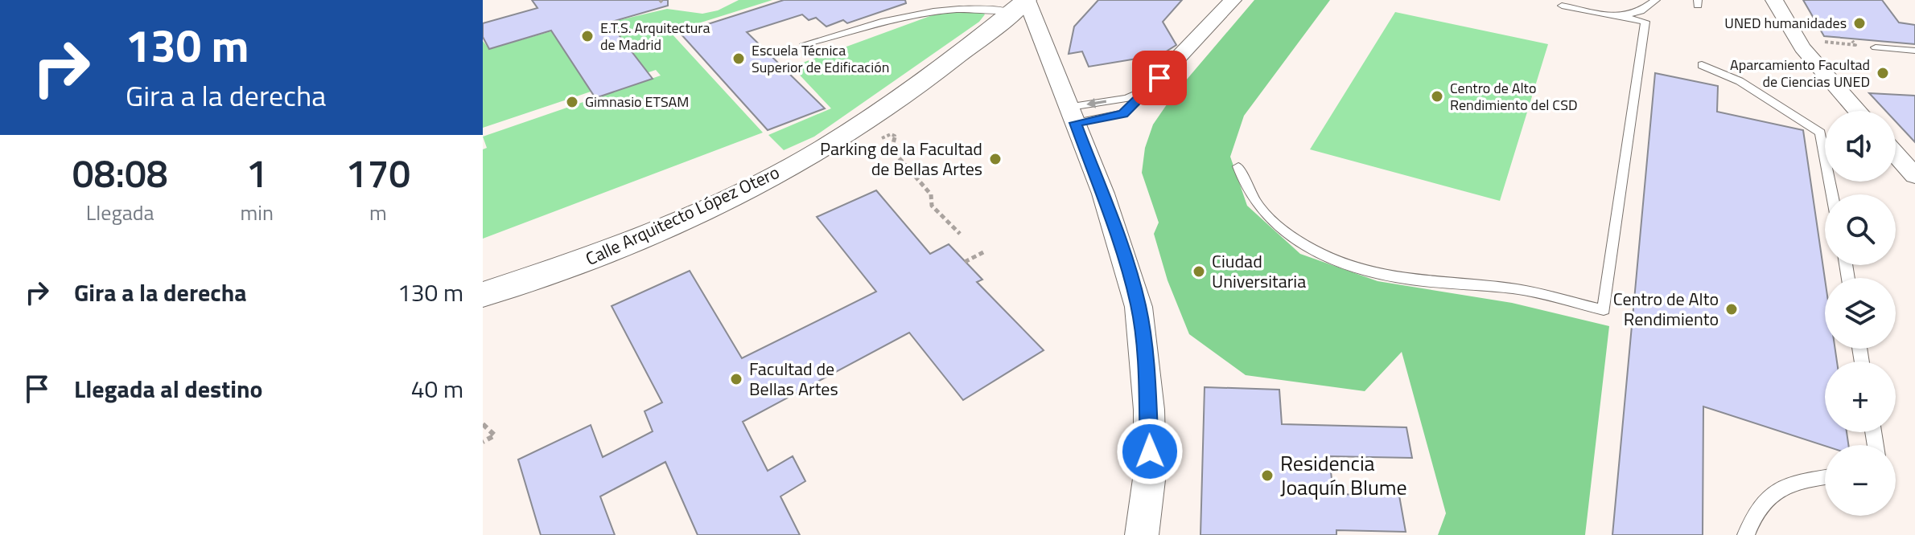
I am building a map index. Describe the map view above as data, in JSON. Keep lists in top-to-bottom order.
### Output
{
  "streets": {
    "street": ["Calle Arquitecto López Otero"]
  },
  "places": [
    "UNED humanidades",
    "E.T.S. Arquitectura de Madrid",
    "Escuela Técnica Superior de Edificación",
    "Aparcamiento Facultad de Ciencias UNED",
    "Centro de Alto Rendimiento del CSD",
    "Gimnasio ETSAM",
    "Parking de la Facultad de Bellas Artes",
    "Ciudad Universitaria",
    "Centro de Alto Rendimiento",
    "Facultad de Bellas Artes",
    "Residencia Joaquín Blume"
  ],
  "page": {
    "turn": ["130 m", "Gira a la derecha"],
    "map_buttons": ["+", "−"],
    "eta": [
      "08:08",
      "Llegada",
      "1",
      "min",
      "170",
      "m"
    ],
    "list": [
      {
        "name": "Gira a la derecha",
        "value": "130 m"
      },
      {
        "name": "Llegada al destino",
        "value": "40 m"
      }
    ]
  }
}
